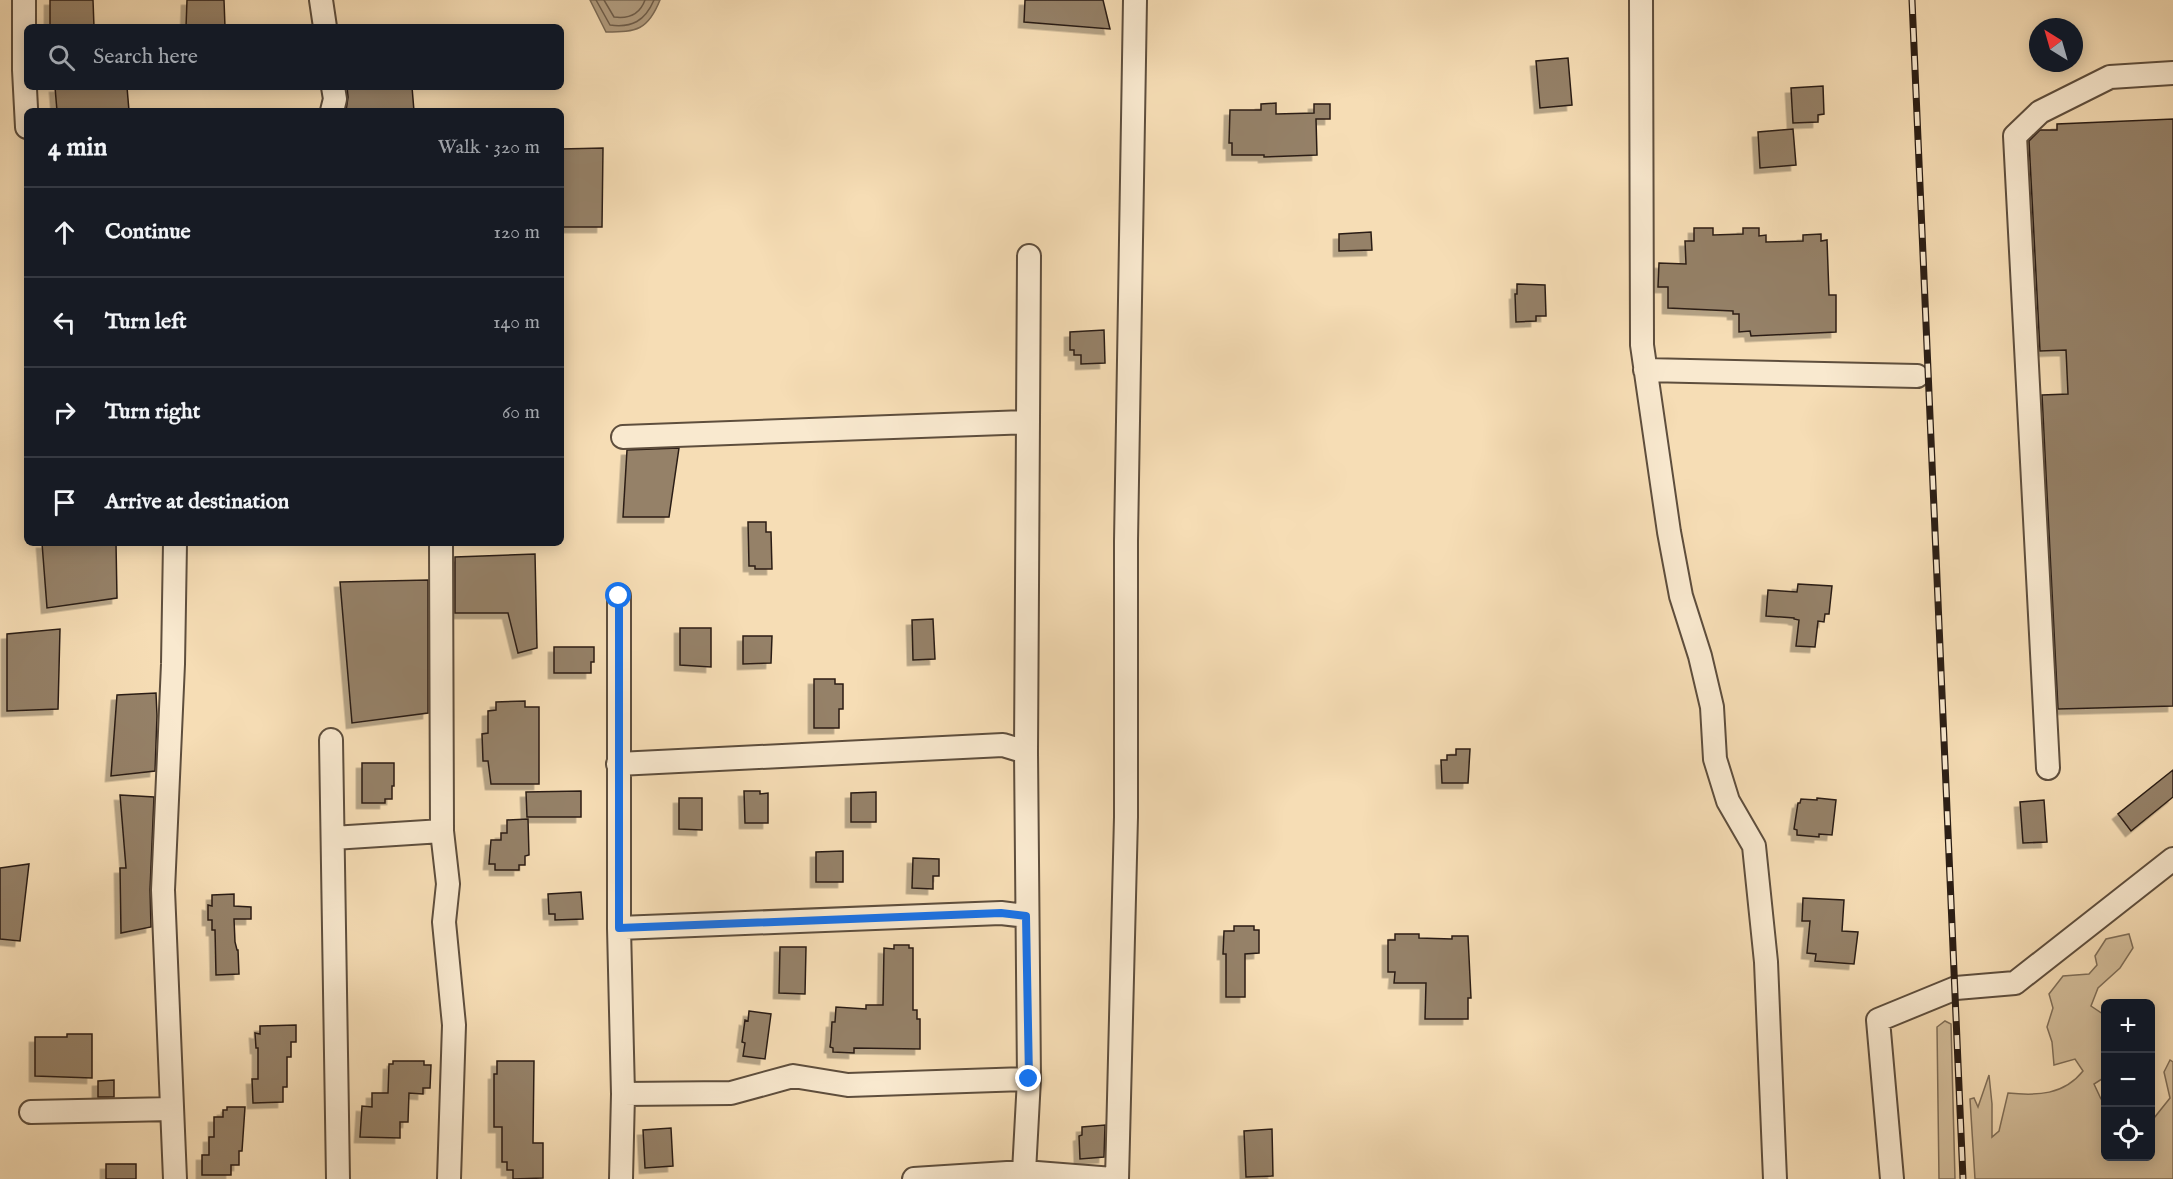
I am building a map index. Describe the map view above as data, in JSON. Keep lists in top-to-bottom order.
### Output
{
  "north": "top left",
  "page": {
    "search": "Search here",
    "heading": ["4 min", "Walk · 320 m"],
    "list": [
      ["Continue", "120 m"],
      ["Turn left", "140 m"],
      ["Turn right", "60 m"],
      "Arrive at destination"
    ],
    "map_buttons": ["+", "−"]
  }
}
